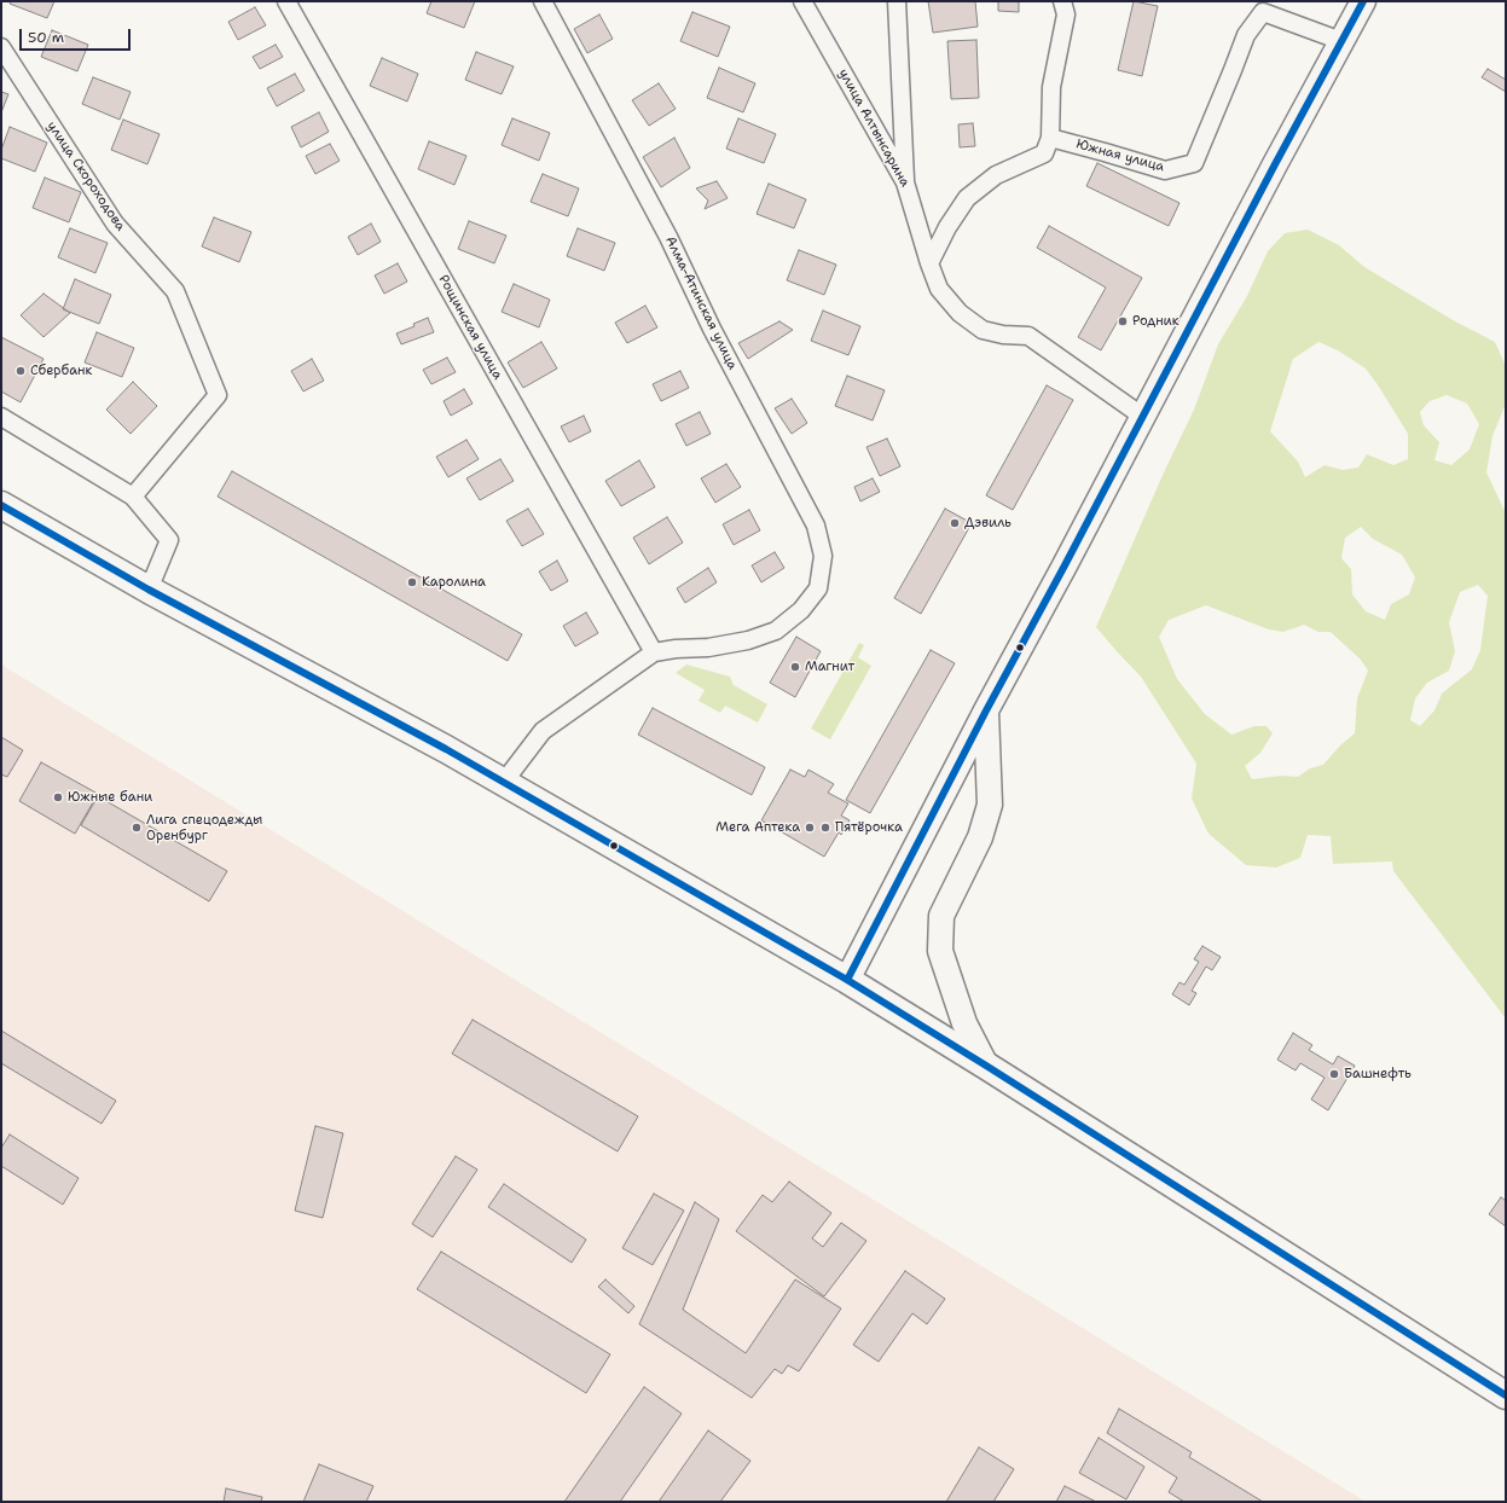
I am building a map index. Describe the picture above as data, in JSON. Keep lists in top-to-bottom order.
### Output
{
  "streets": {
    "street": [
      "улица Алтынсарина",
      "Южная улица",
      "улица Скороходова",
      "Алма-Атинская улица",
      "Рощинская улица"
    ]
  },
  "crossings": [
    ["Алма-Атинская улица", "Рощинская улица"]
  ],
  "places": [
    "Родник",
    "Сбербанк",
    "Дэвиль",
    "Каролина",
    "Магнит",
    "Южные бани",
    "Лига спецодежды Оренбург",
    "Мега Аптека",
    "Пятёрочка",
    "Башнефть"
  ],
  "scale_bar": "50 m"
}
